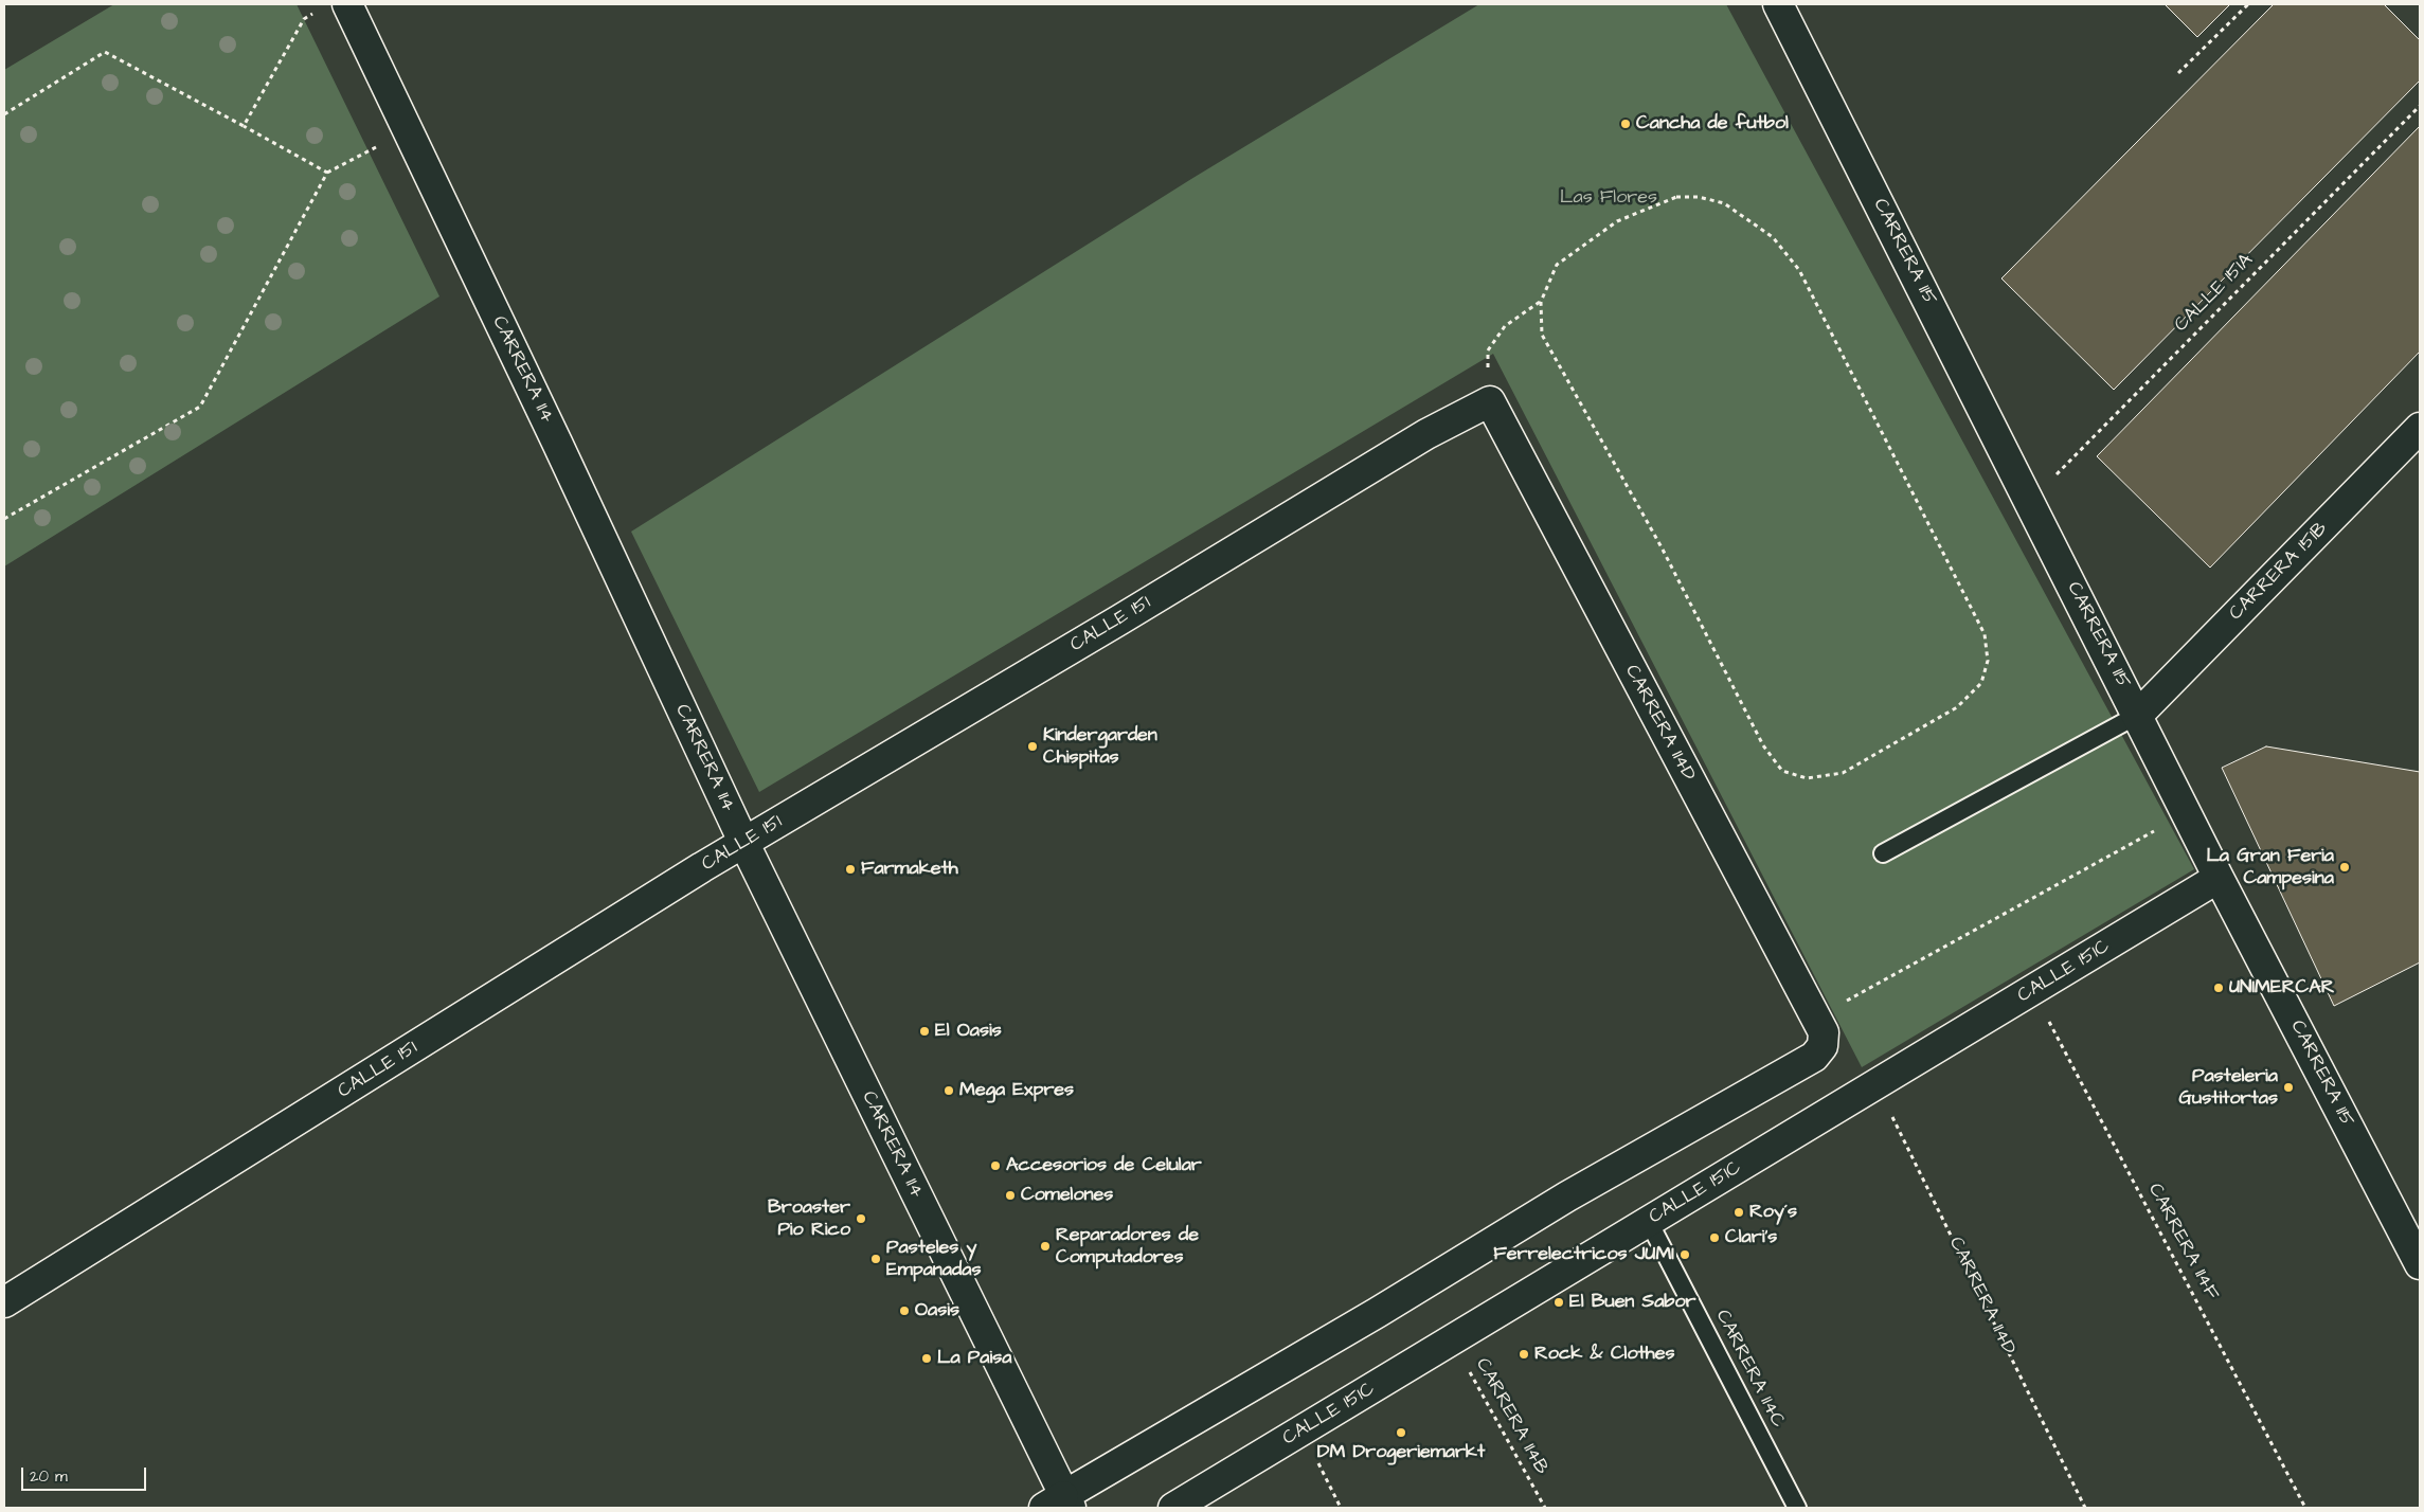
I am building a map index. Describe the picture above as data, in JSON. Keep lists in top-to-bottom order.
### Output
{
  "streets": {
    "street": [
      "CARRERA 115",
      "CARRERA 114",
      "CARRERA 151B",
      "CALLE 151",
      "CARRERA 114D",
      "CALLE 151C"
    ],
    "lane": ["CARRERA 114C"],
    "path": ["CALLE 151A", "CARRERA 114F", "CARRERA 114B"]
  },
  "crossings": [
    ["CARRERA 115", "CALLE 151A"],
    ["CARRERA 115", "CARRERA 151B"],
    ["CARRERA 115", "CALLE 151C"],
    ["CARRERA 114", "CALLE 151"],
    ["CARRERA 114", "CARRERA 114D"],
    ["CALLE 151", "CARRERA 114D"],
    ["CARRERA 114D", "CALLE 151C"],
    ["CALLE 151C", "CARRERA 114F"],
    ["CALLE 151C", "CARRERA 114C"],
    ["CALLE 151C", "CARRERA 114B"]
  ],
  "parks": ["Las Flores"],
  "places": [
    "Cancha de futbol",
    "Kindergarden Chispitas",
    "La Gran Feria Campesina",
    "Farmaketh",
    "UNIMERCAR",
    "El Oasis",
    "Pasteleria Gustitortas",
    "Mega Expres",
    "Accesorios de Celular",
    "Comelones",
    "Roy´s",
    "Broaster Pio Rico",
    "Clari's",
    "Reparadores de Computadores",
    "Ferrelectricos JUMI",
    "Pasteles y Empanadas",
    "El Buen Sabor",
    "Oasis",
    "Rock & Clothes",
    "La Paisa",
    "DM Drogeriemarkt"
  ],
  "scale_bar": "20 m"
}
